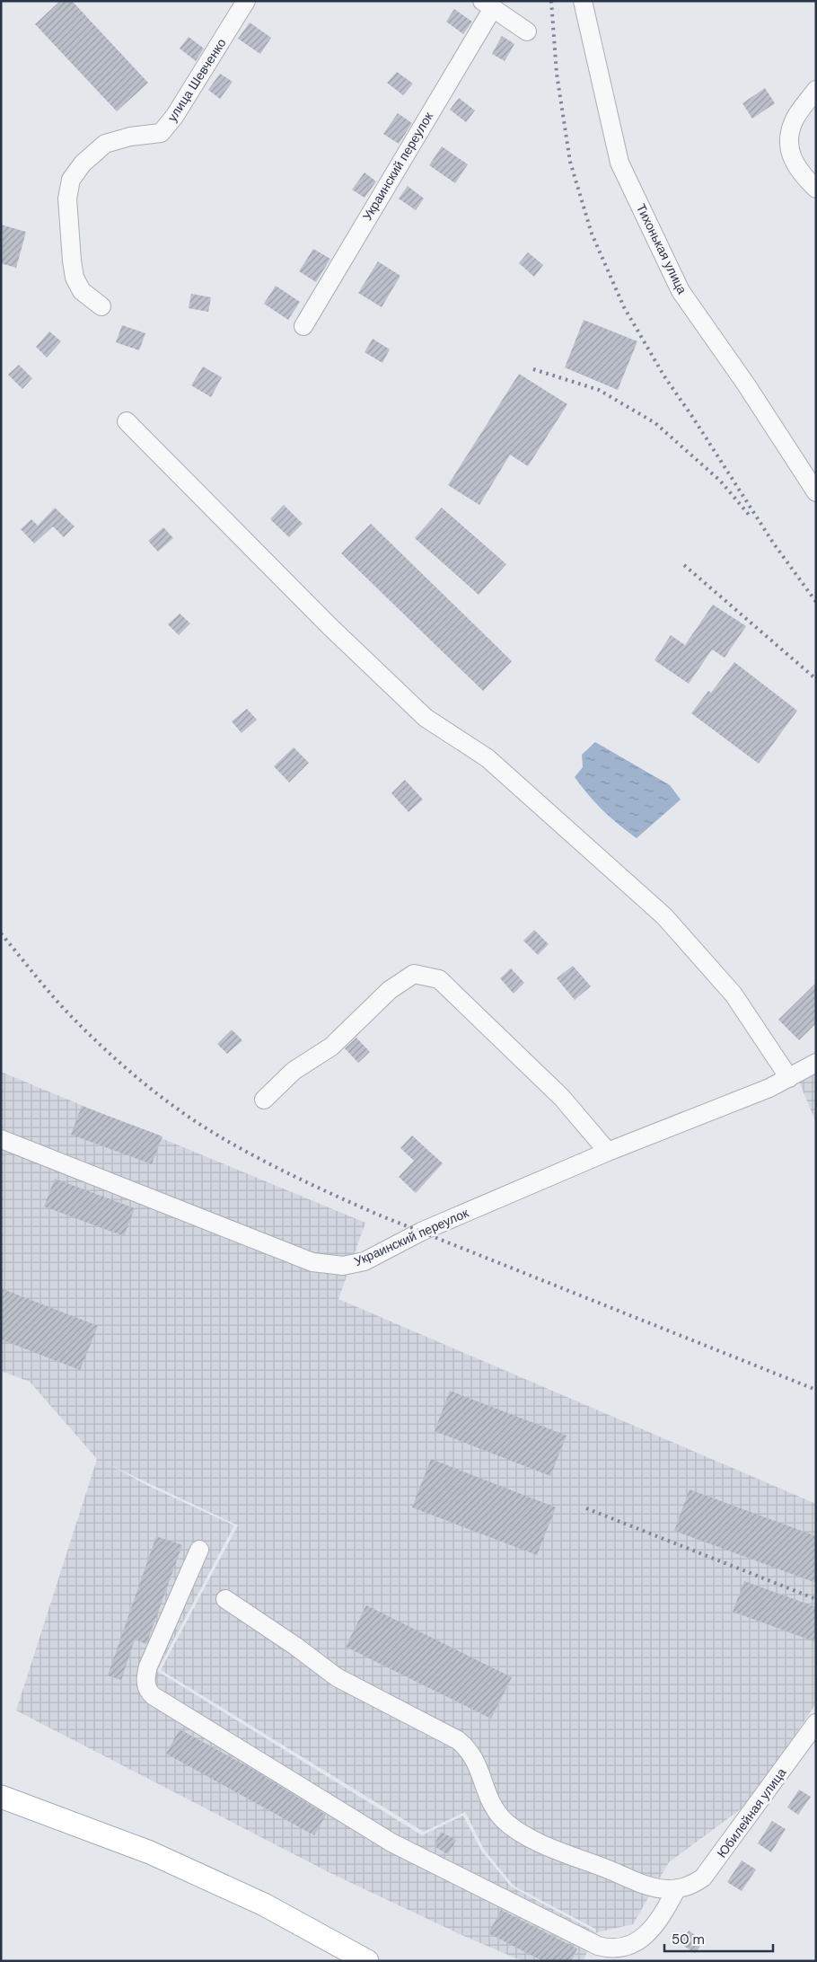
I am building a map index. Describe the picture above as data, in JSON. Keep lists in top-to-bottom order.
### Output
{
  "streets": {
    "street": [
      "улица Шевченко",
      "Украинский переулок",
      "Тихонькая улица",
      "Юбилейная улица"
    ]
  },
  "scale_bar": "50 m"
}
